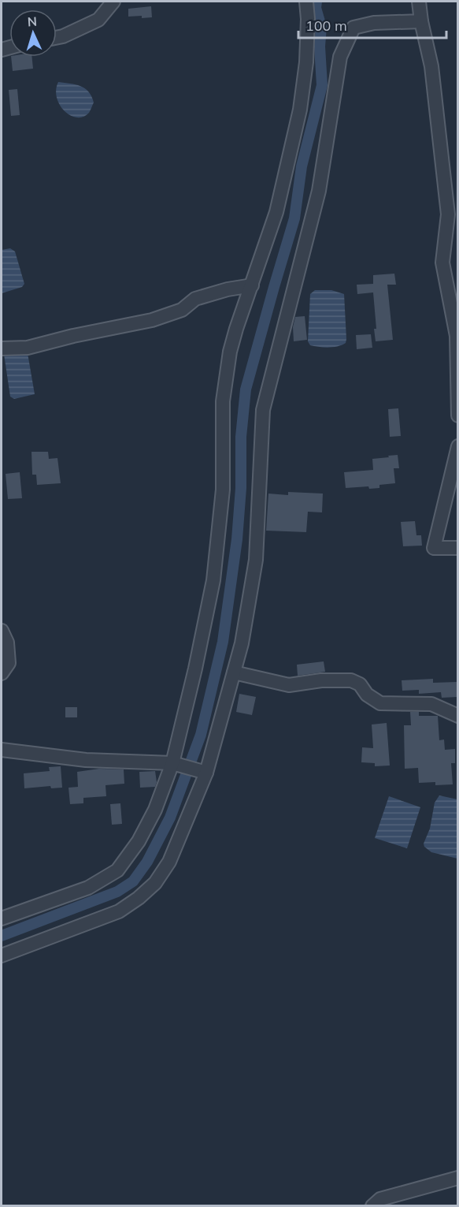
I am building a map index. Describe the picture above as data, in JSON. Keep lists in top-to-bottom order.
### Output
{
  "scale_bar": "100 m",
  "north": "top"
}
